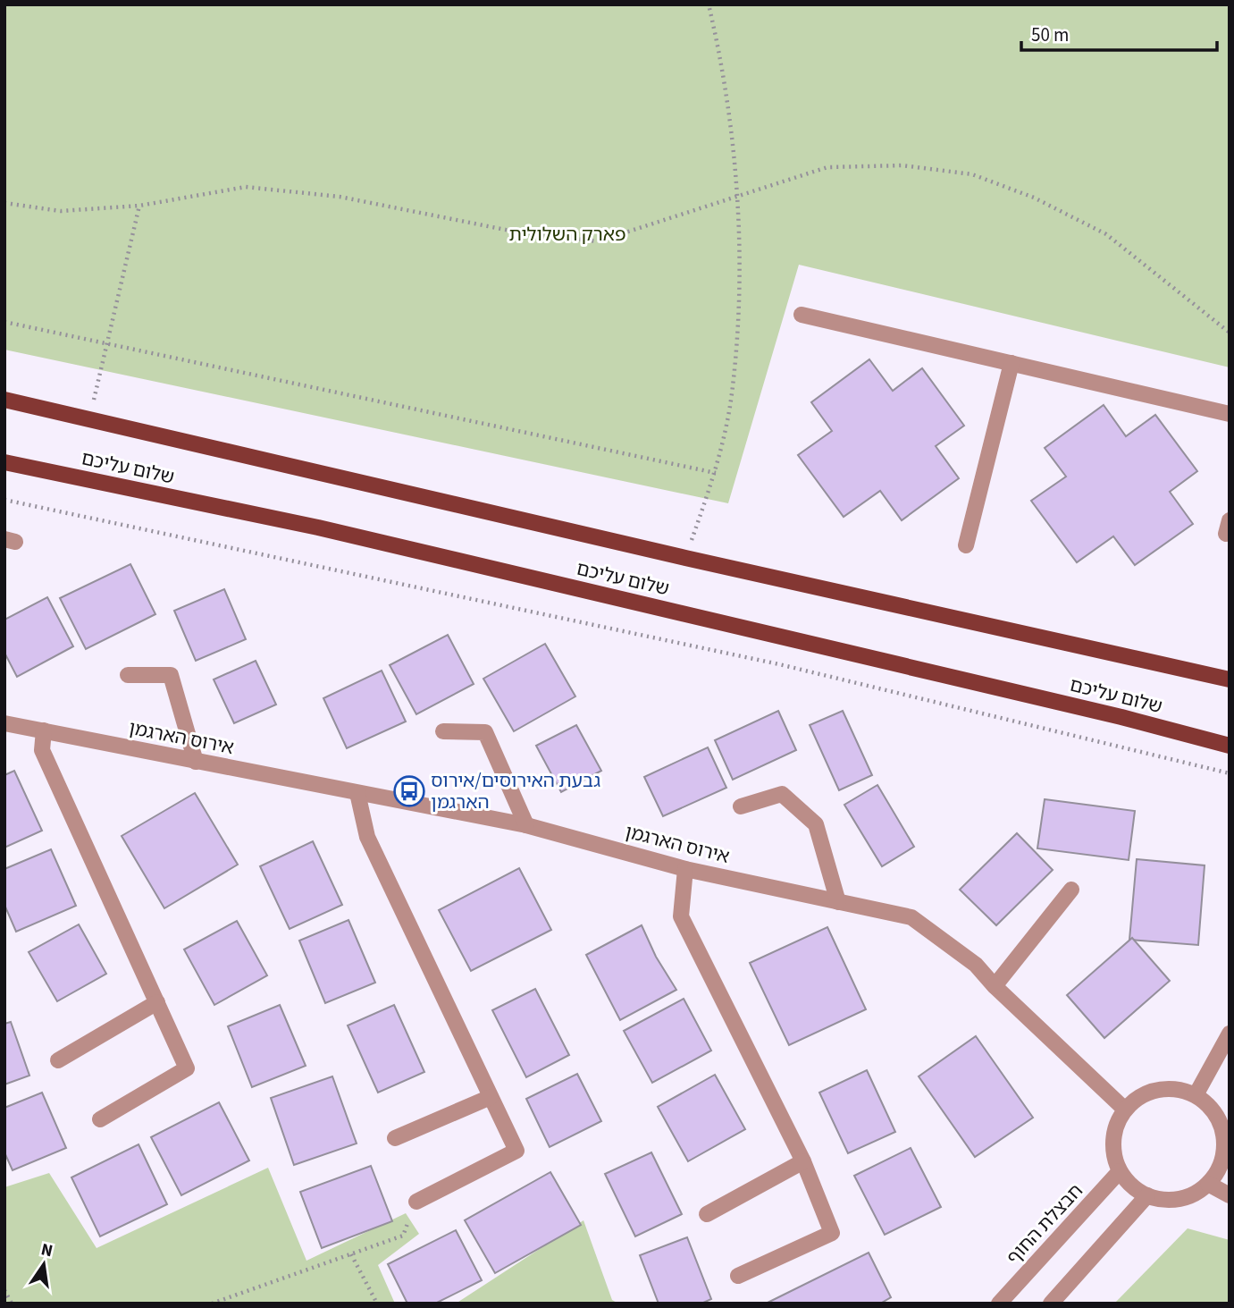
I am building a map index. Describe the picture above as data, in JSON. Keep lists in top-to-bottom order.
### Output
{
  "streets": {
    "main road": ["שלום עליכם"],
    "street": ["אירוס הארגמן", "חבצלת החוף"]
  },
  "crossings": [
    ["אירוס הארגמן", "חבצלת החוף"]
  ],
  "parks": ["פארק השלולית"],
  "places": {
    "bus stop": ["גבעת האירוסים/אירוס הארגמן"]
  },
  "scale_bar": "50 m",
  "north": "top"
}
